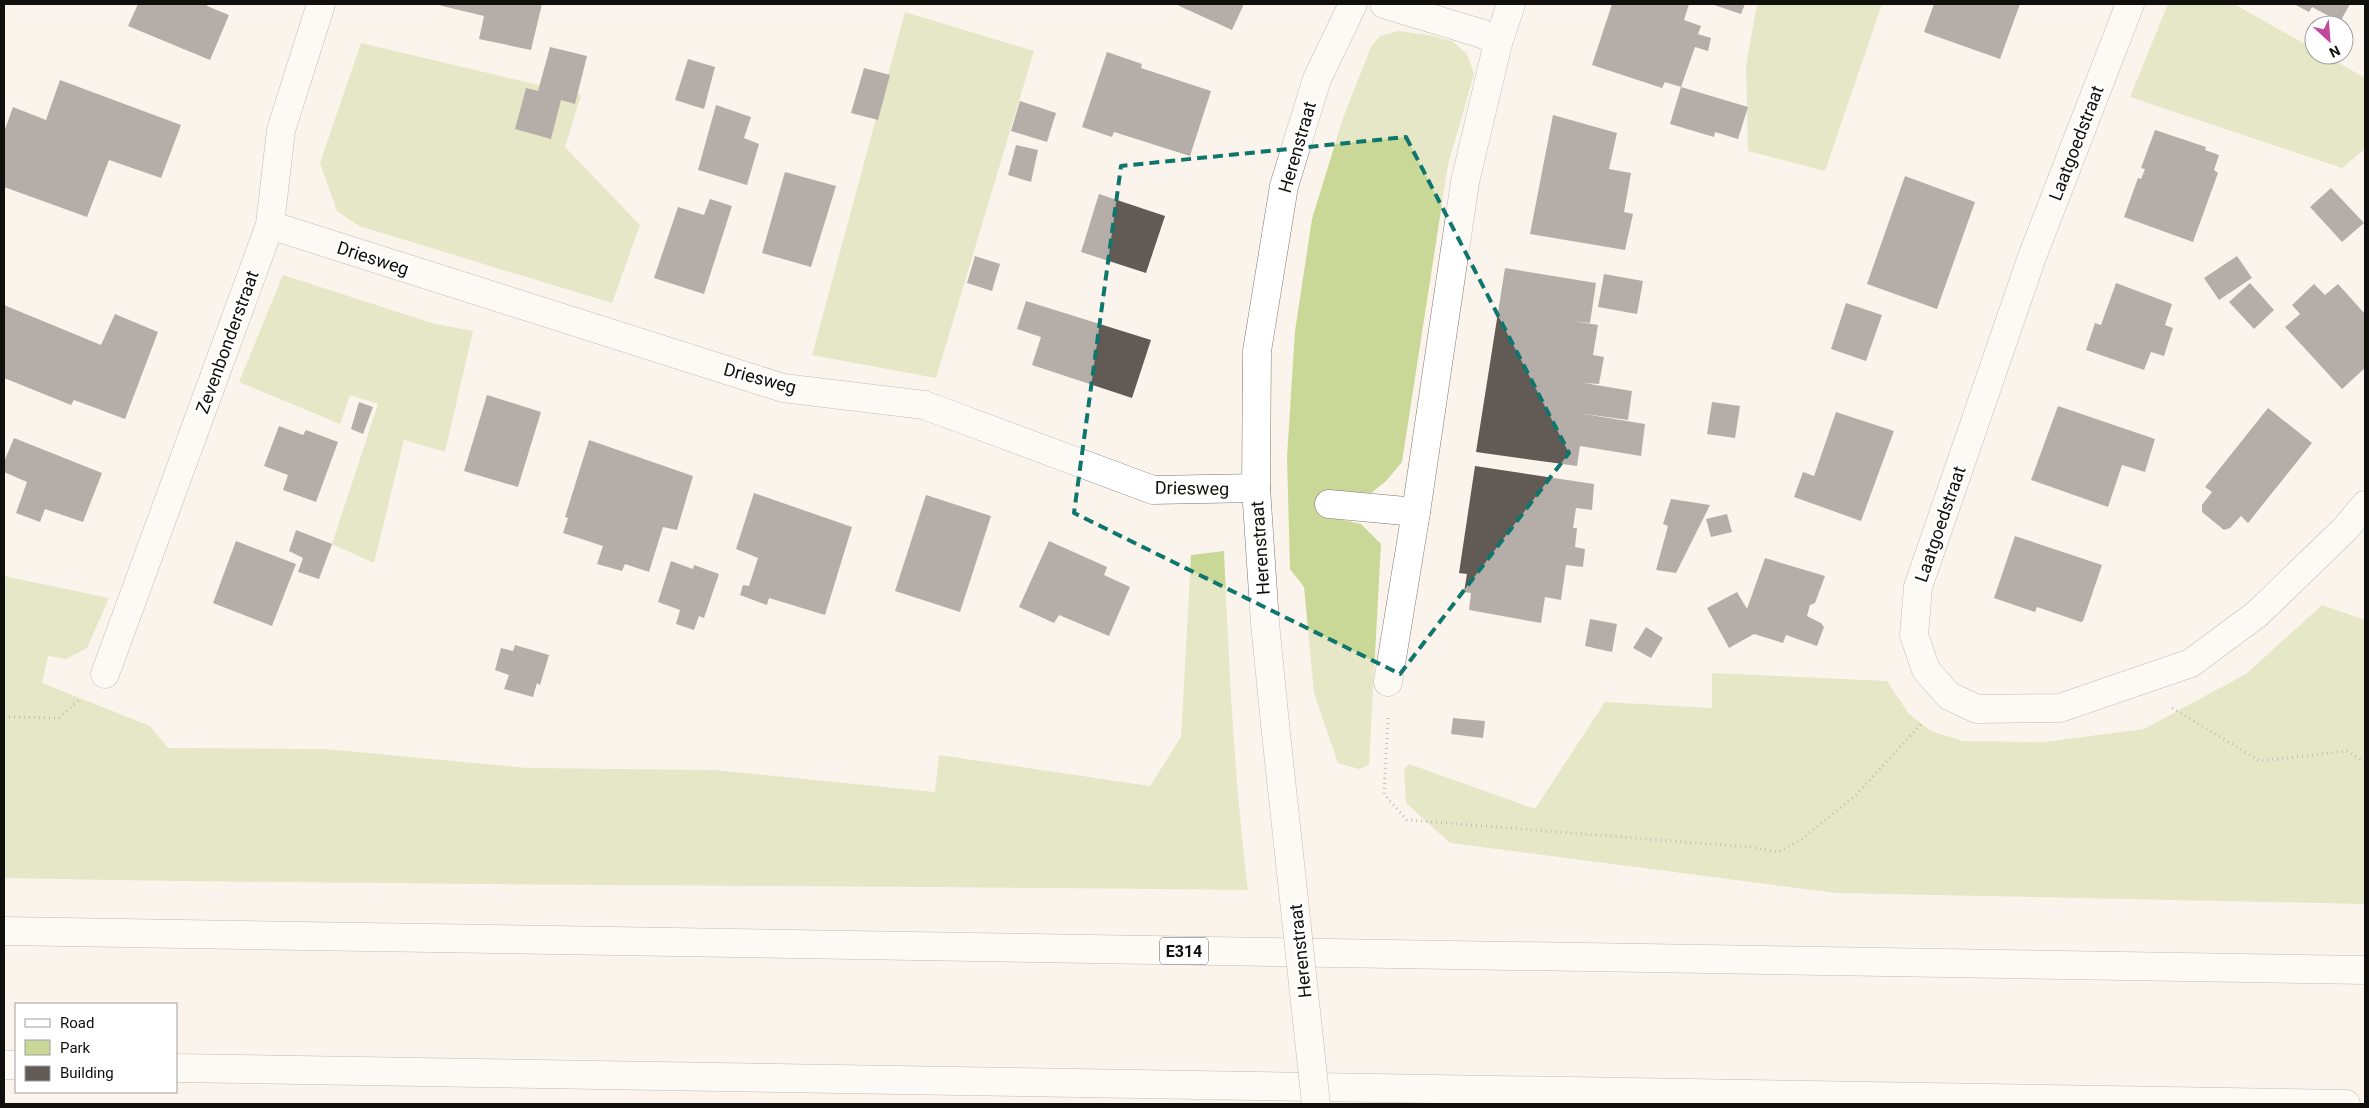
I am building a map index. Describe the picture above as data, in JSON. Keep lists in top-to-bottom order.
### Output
{
  "streets": {
    "main road": [
      "Laatgoedstraat",
      "Herenstraat",
      "Driesweg",
      "Zevenbonderstraat",
      "E314"
    ]
  },
  "crossings": [
    ["Herenstraat", "Driesweg"],
    ["Driesweg", "Zevenbonderstraat"]
  ],
  "legend": ["Road", "Park", "Building"],
  "north": "bottom right"
}
